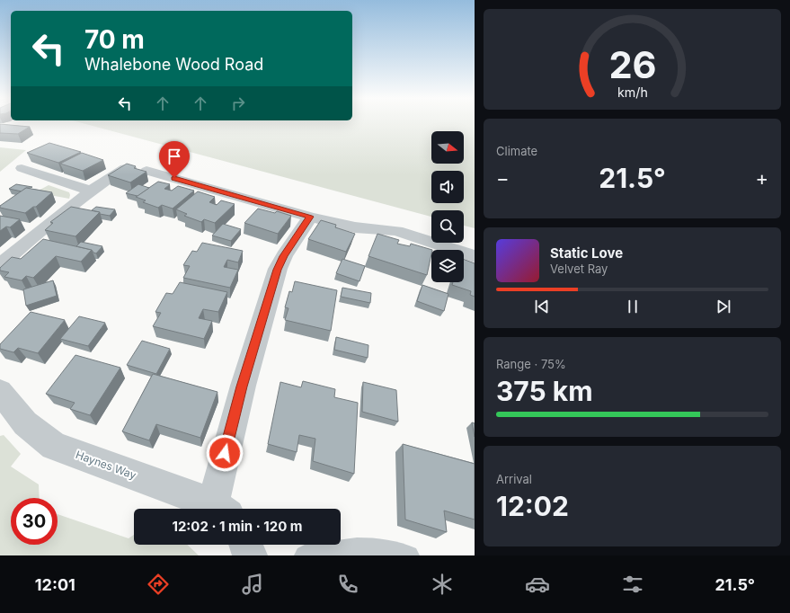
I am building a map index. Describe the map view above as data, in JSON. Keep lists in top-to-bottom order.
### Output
{
  "streets": {
    "street": ["Haynes Way"]
  },
  "north": "right",
  "page": {
    "turn": ["70 m", "Whalebone Wood Road"],
    "tile": [
      "Climate",
      ["Range · 75%", "375 km"],
      ["Arrival", "12:02"]
    ],
    "heat": ["−", "21.5°", "+"],
    "song": ["Static Love", "Velvet Ray"],
    "limit": "30",
    "trip": "12:02 · 1 min · 120 m",
    "tabs": ["12:01", "21.5°"],
    "gauge": ["26", "km/h"]
  }
}
